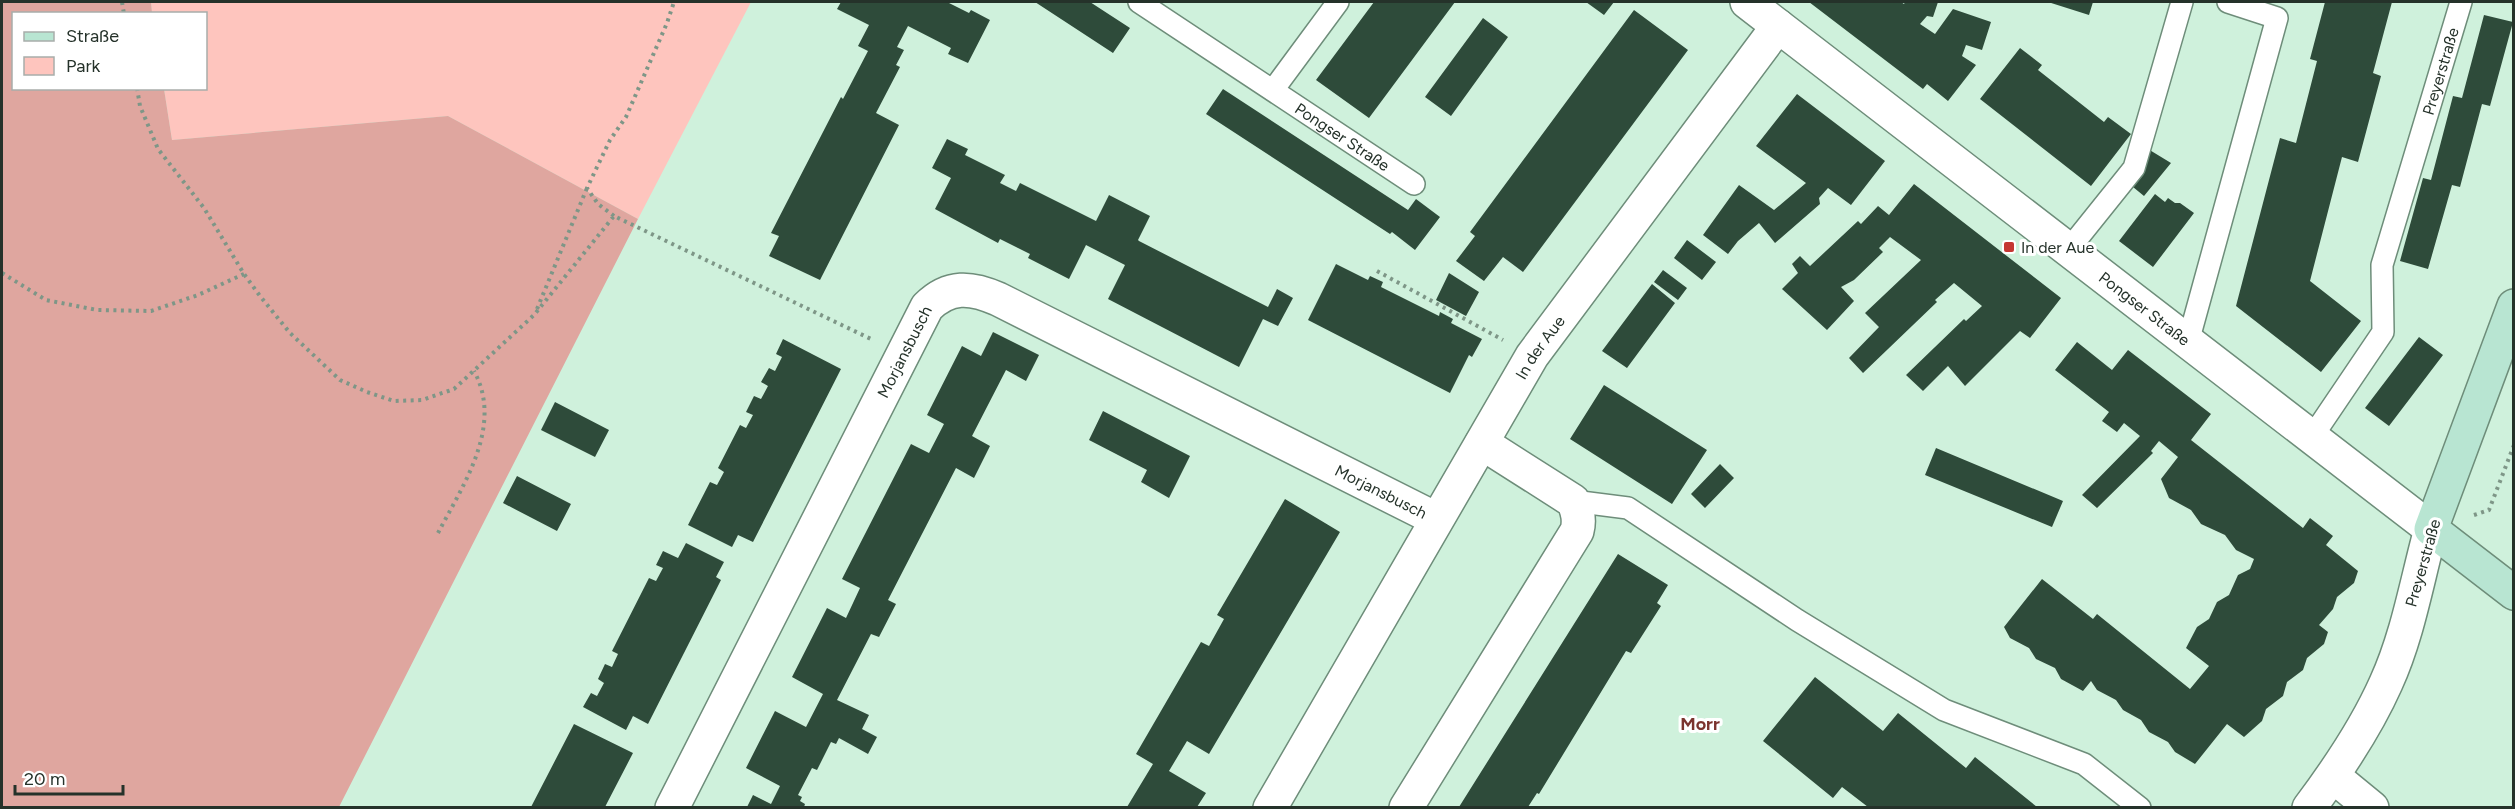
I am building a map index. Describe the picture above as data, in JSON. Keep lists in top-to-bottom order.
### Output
{
  "streets": {
    "main road": ["Preyerstraße", "Pongser Straße"],
    "street": ["In der Aue", "Morjansbusch"]
  },
  "crossings": [
    ["Preyerstraße", "Pongser Straße"],
    ["Pongser Straße", "In der Aue"],
    ["In der Aue", "Morjansbusch"]
  ],
  "districts": ["Morr"],
  "places": {
    "transit": ["In der Aue"]
  },
  "legend": ["Straße", "Park"],
  "scale_bar": "20 m"
}
